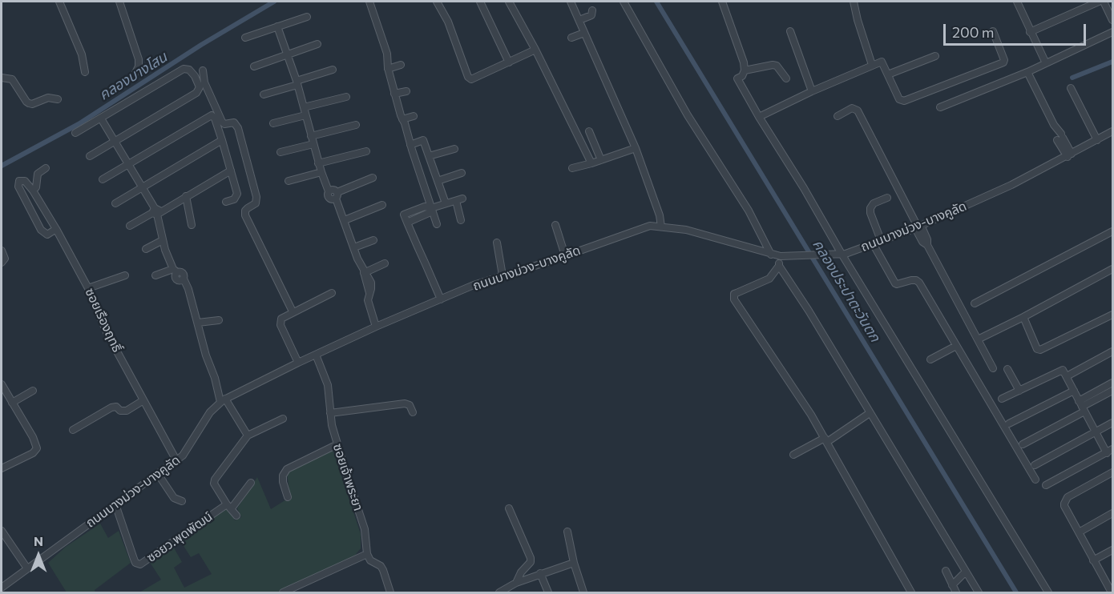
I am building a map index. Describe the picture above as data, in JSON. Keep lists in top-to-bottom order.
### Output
{
  "streets": {
    "street": [
      "ถนนบางม่วง-บางคูลัด",
      "ซอยเรืองฤทธิ์",
      "ซอยเจ้าพระยา",
      "ซอยว.พุดพัฒน์"
    ]
  },
  "crossings": [
    ["ถนนบางม่วง-บางคูลัด", "ซอยเรืองฤทธิ์"],
    ["ถนนบางม่วง-บางคูลัด", "ซอยเจ้าพระยา"],
    ["ถนนบางม่วง-บางคูลัด", "ซอยว.พุดพัฒน์"]
  ],
  "water": ["คลองบางโสน", "คลองประปาตะวันตก"],
  "scale_bar": "200 m",
  "north": "top"
}
